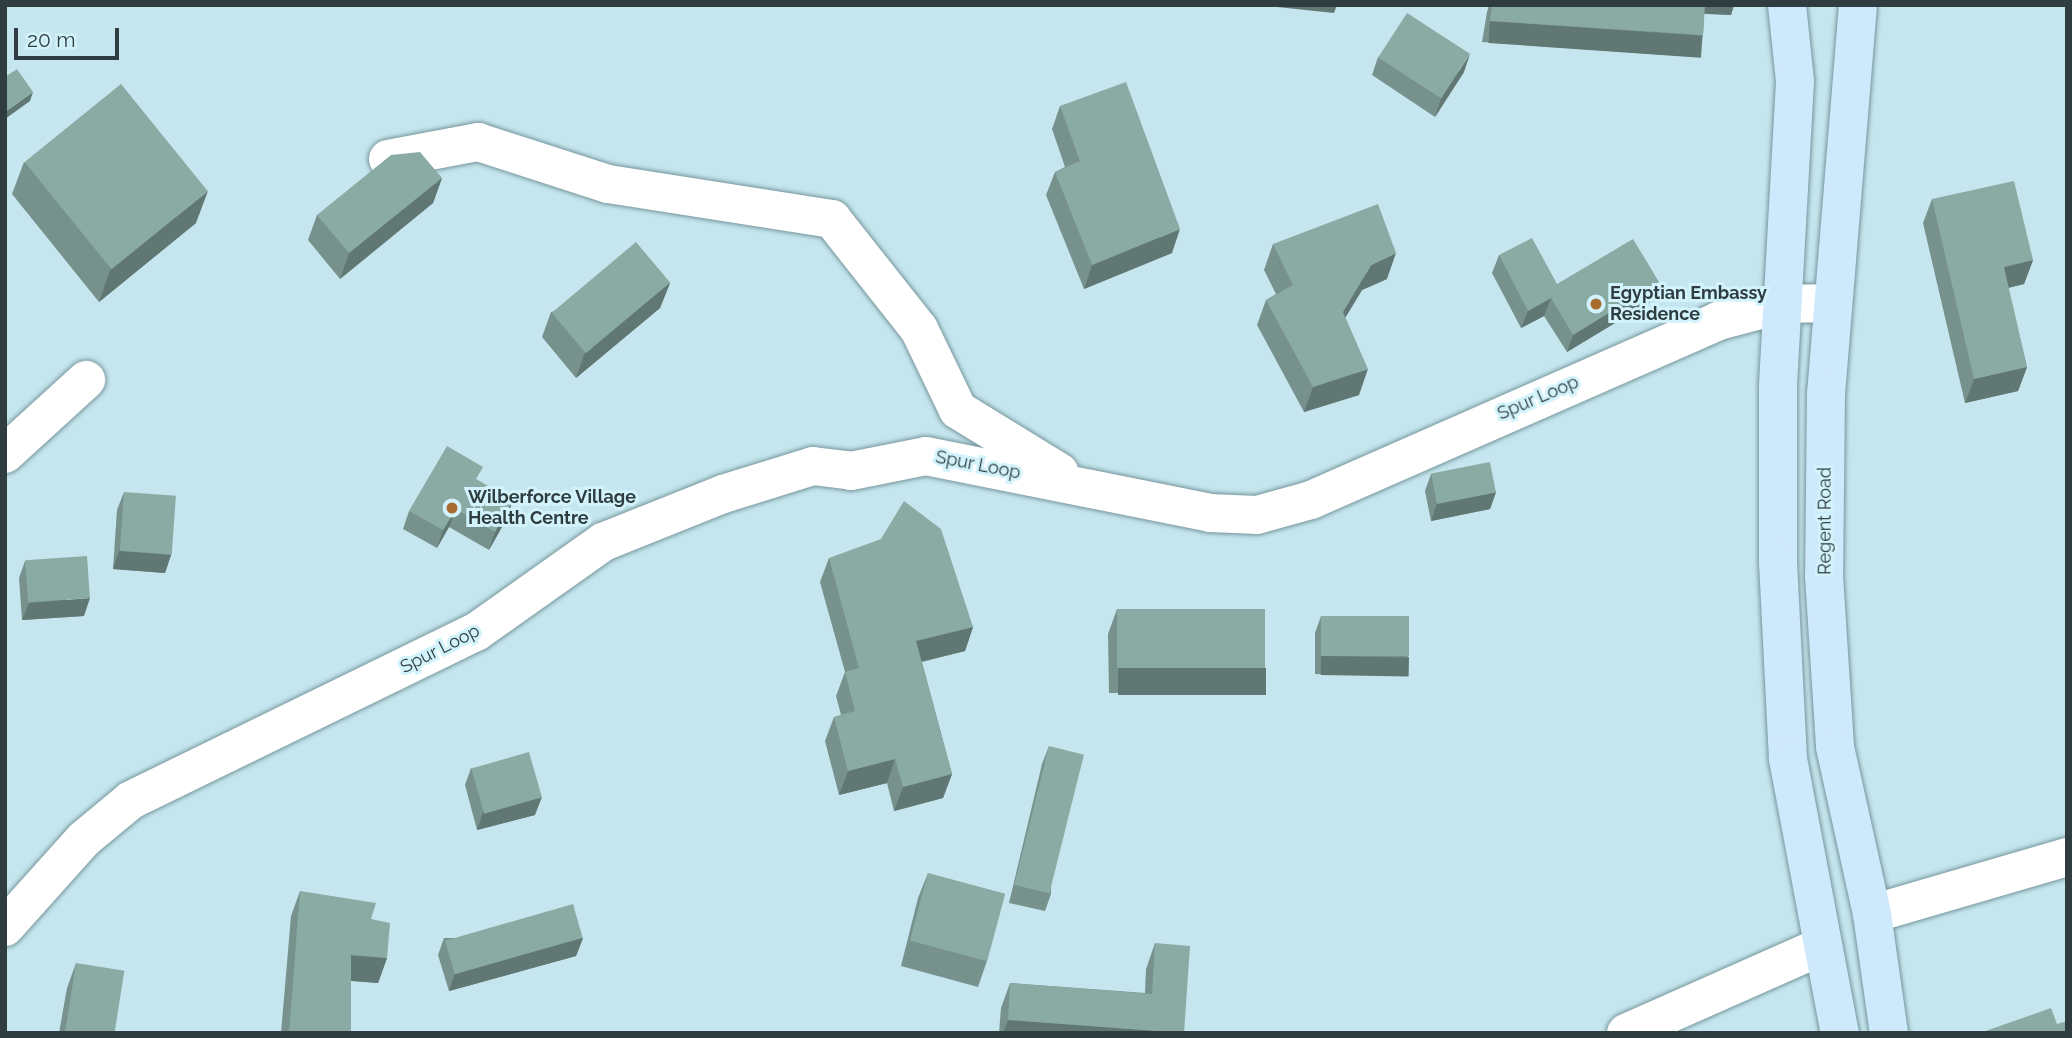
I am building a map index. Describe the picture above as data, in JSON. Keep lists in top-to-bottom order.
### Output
{
  "streets": {
    "main road": ["Regent Road"],
    "street": ["Spur Loop"]
  },
  "crossings": [
    ["Spur Loop", "Regent Road"]
  ],
  "places": ["Egyptian Embassy Residence", "Wilberforce Village Health Centre"],
  "scale_bar": "20 m"
}
